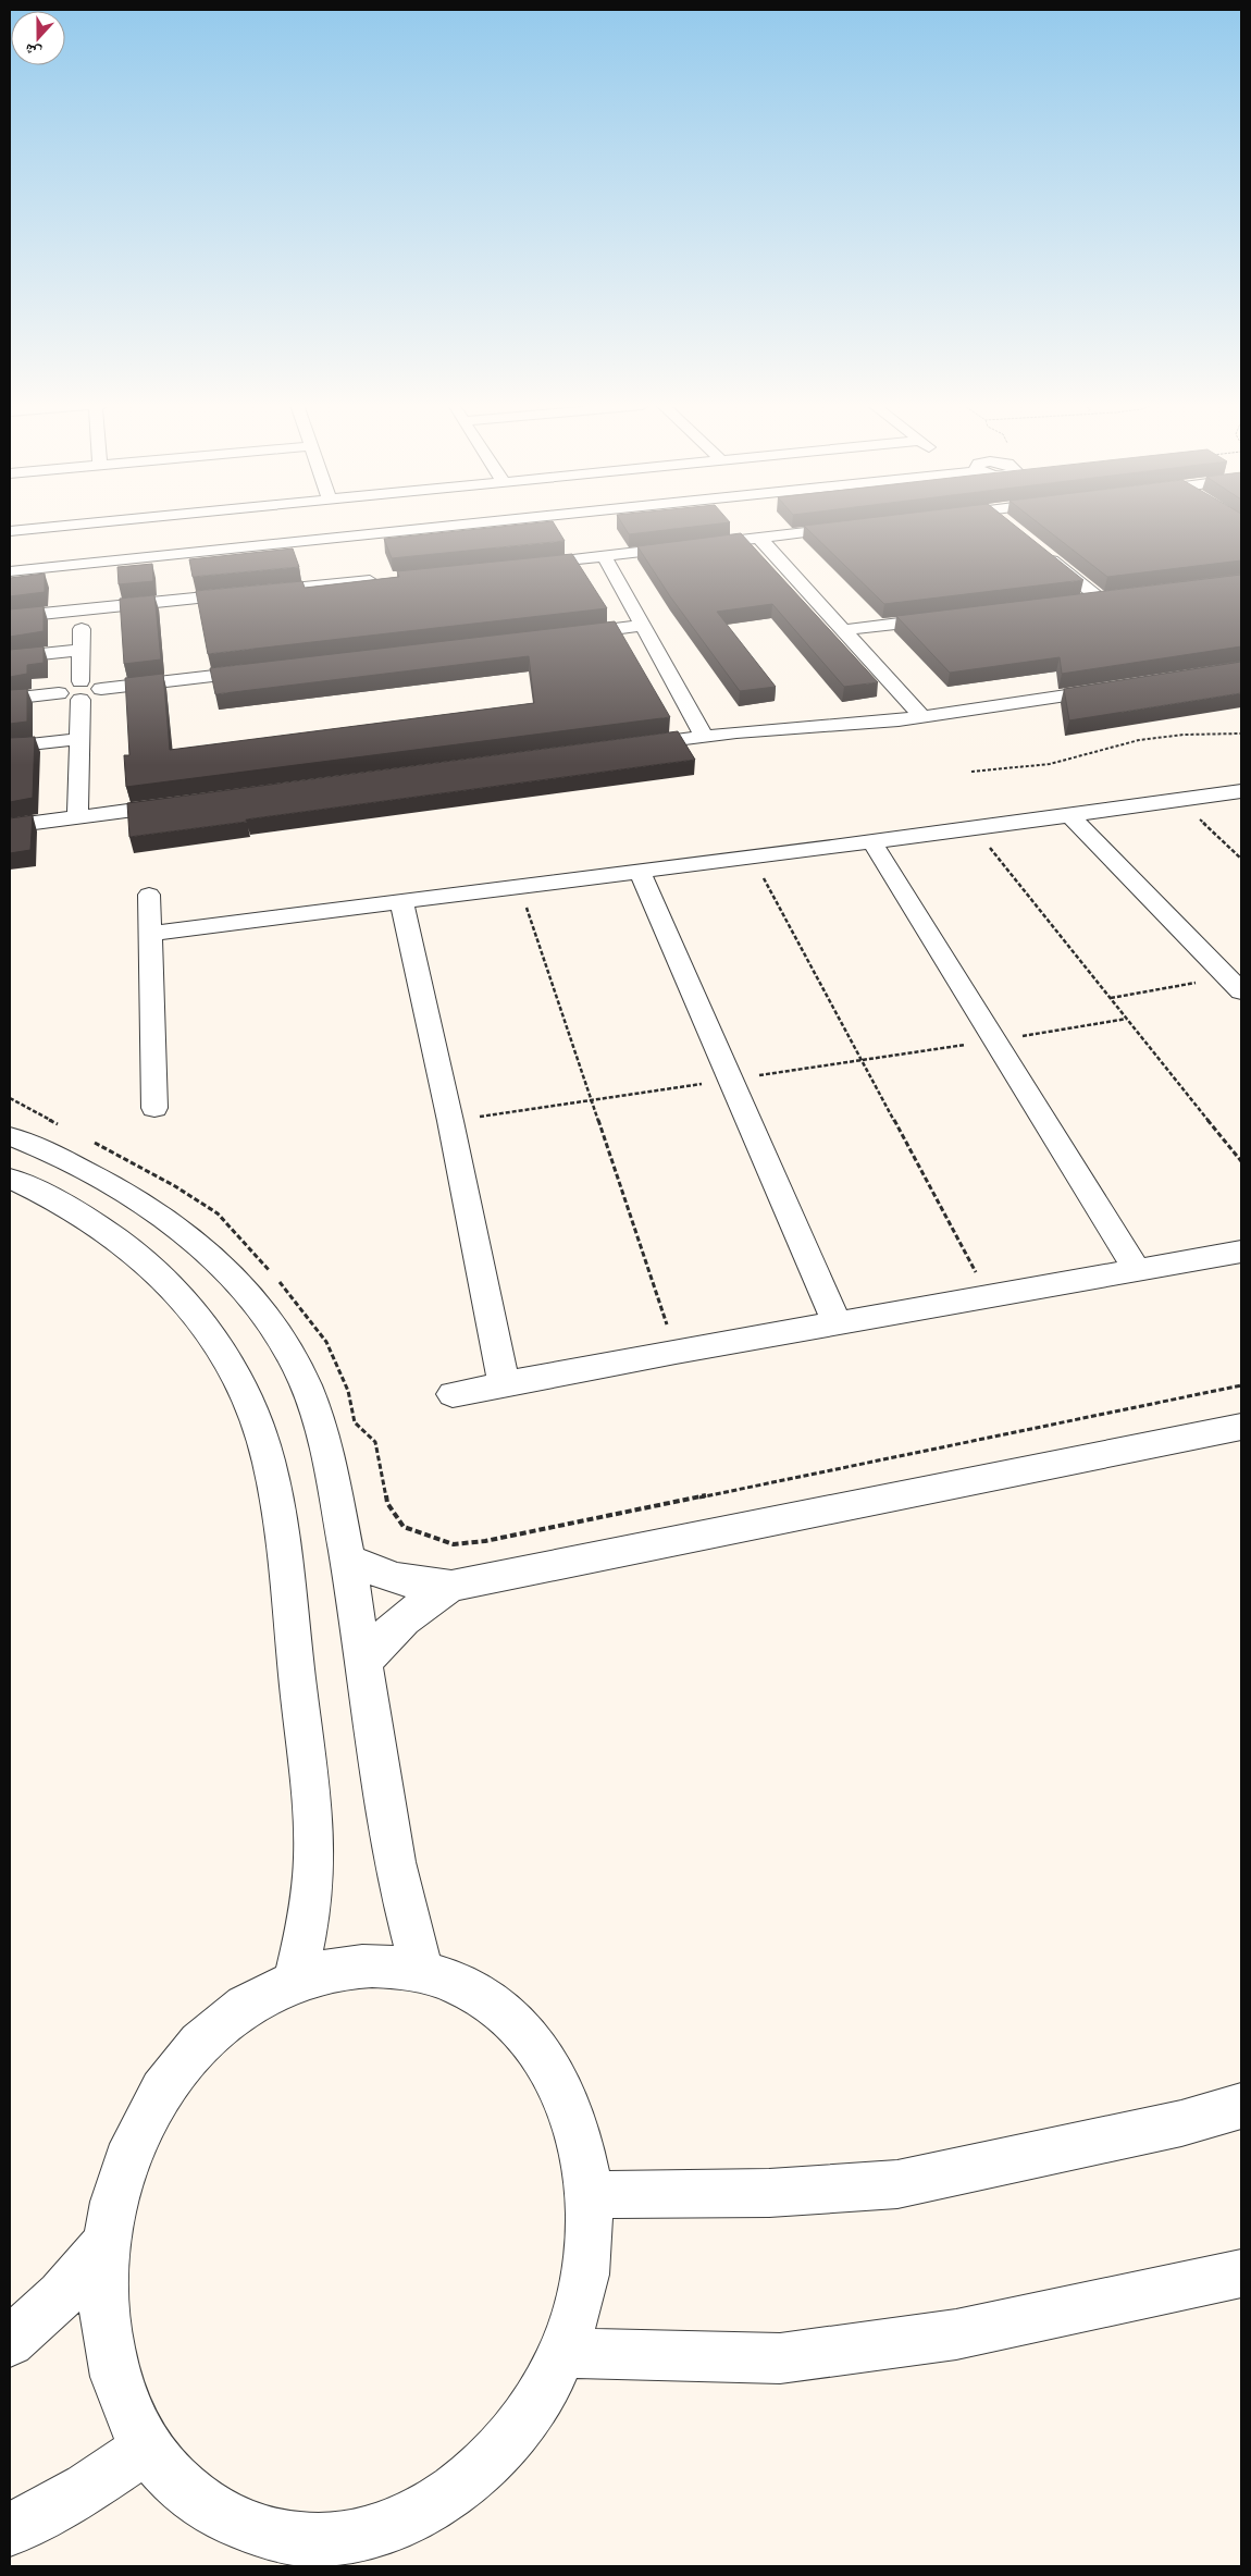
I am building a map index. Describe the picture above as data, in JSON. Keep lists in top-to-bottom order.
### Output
{
  "north": "bottom"
}
